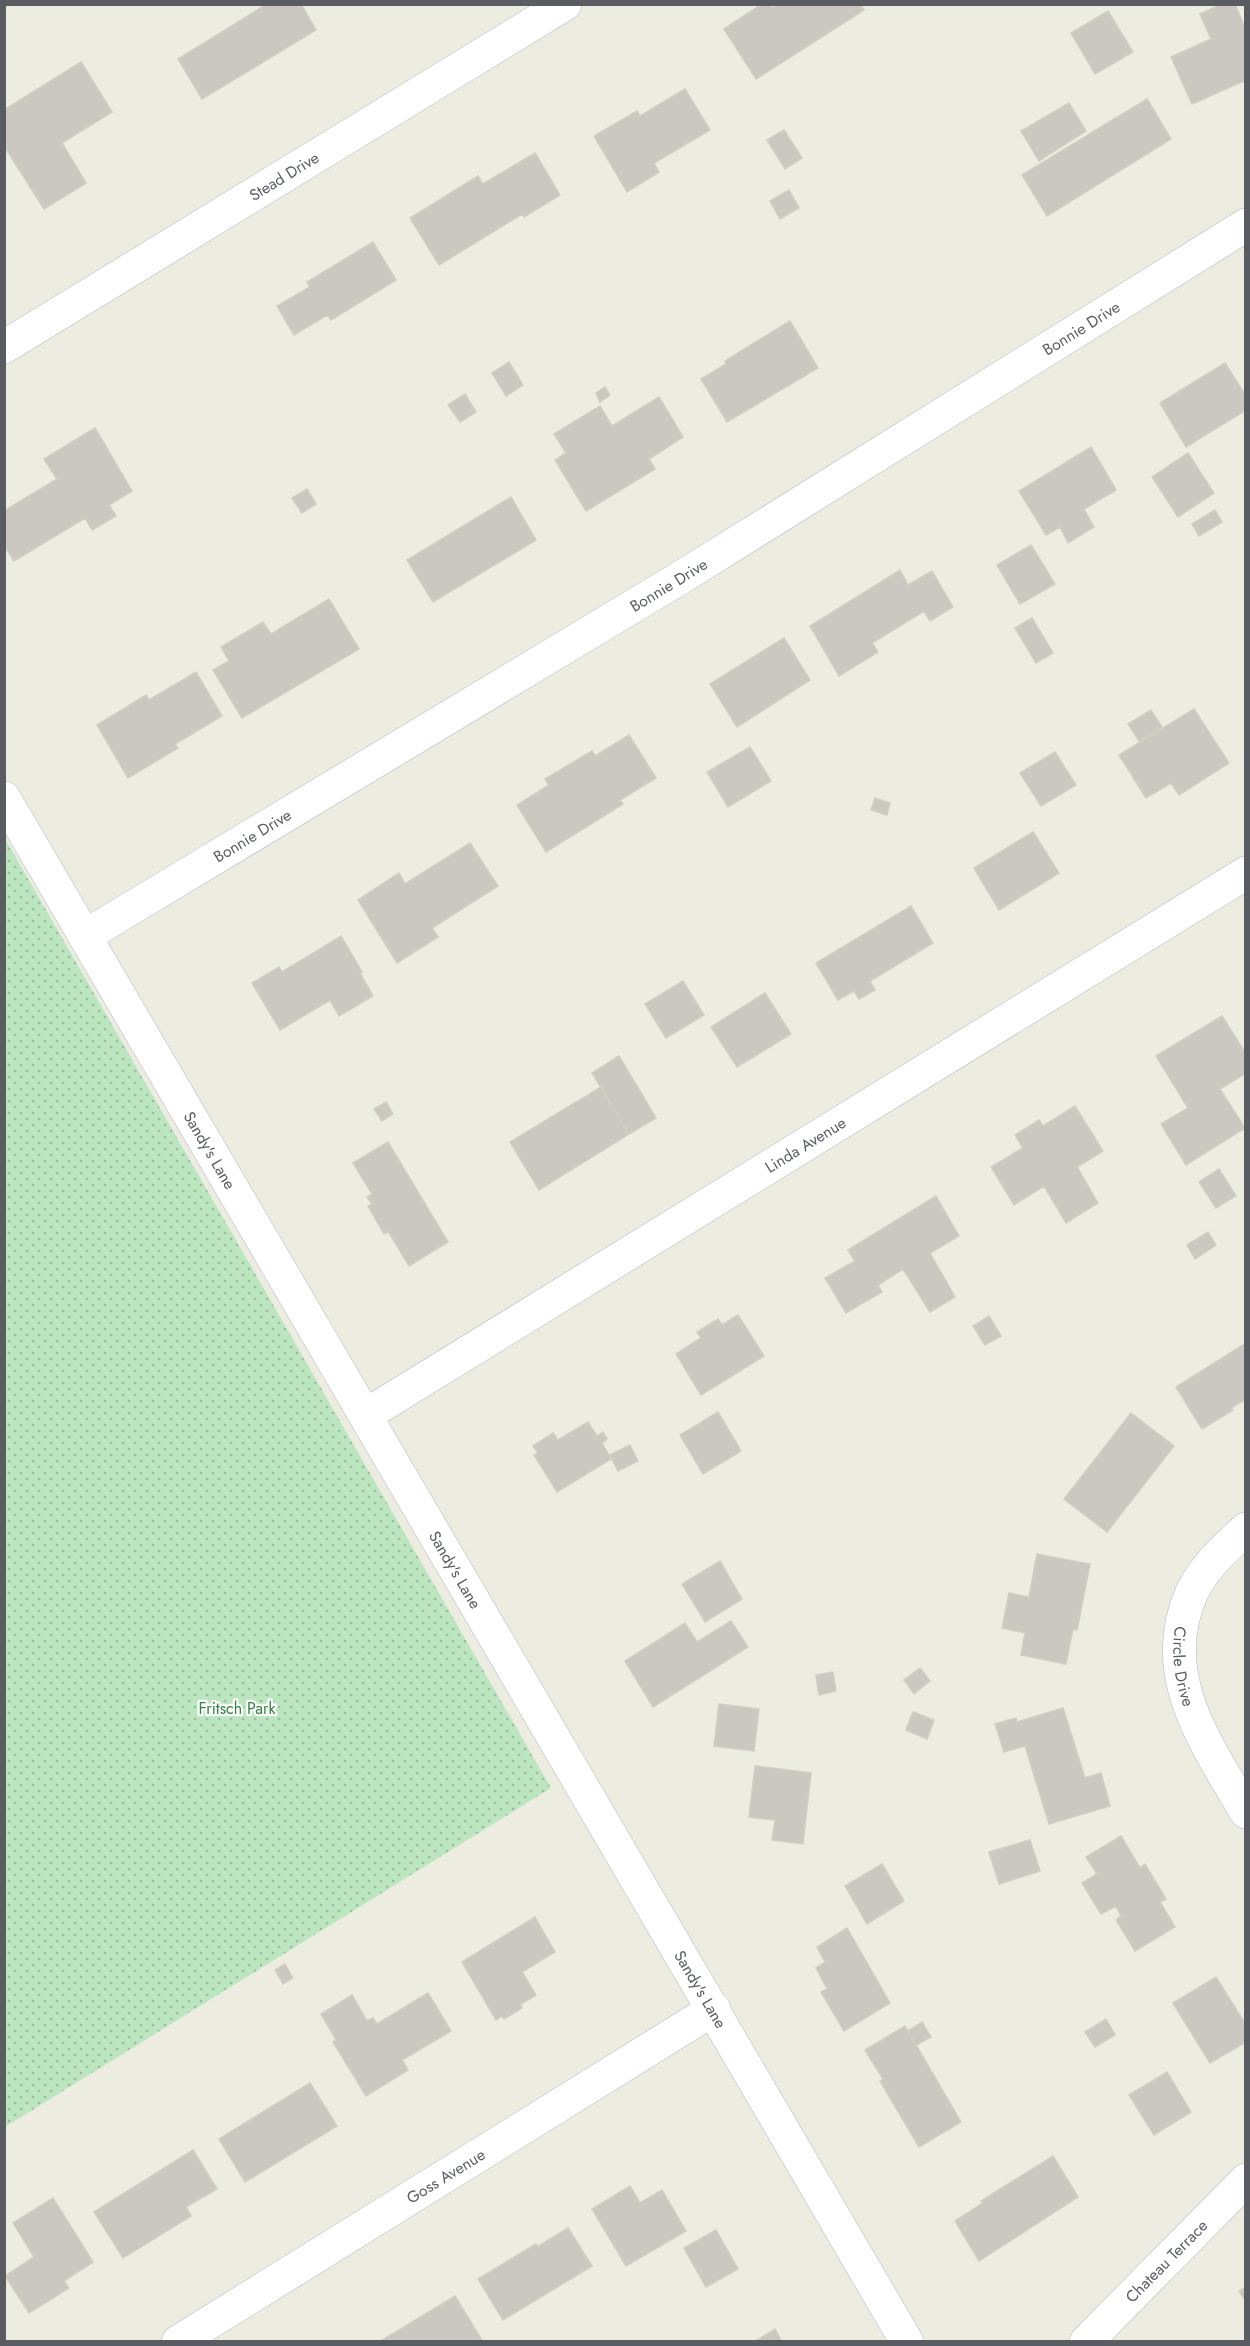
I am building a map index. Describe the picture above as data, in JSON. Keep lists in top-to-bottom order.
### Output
{
  "streets": {
    "street": [
      "Stead Drive",
      "Bonnie Drive",
      "Linda Avenue",
      "Sandy's Lane",
      "Circle Drive",
      "Goss Avenue",
      "Chateau Terrace"
    ]
  },
  "crossings": [
    ["Bonnie Drive", "Sandy's Lane"],
    ["Linda Avenue", "Sandy's Lane"],
    ["Sandy's Lane", "Goss Avenue"]
  ],
  "parks": ["Fritsch Park"]
}
